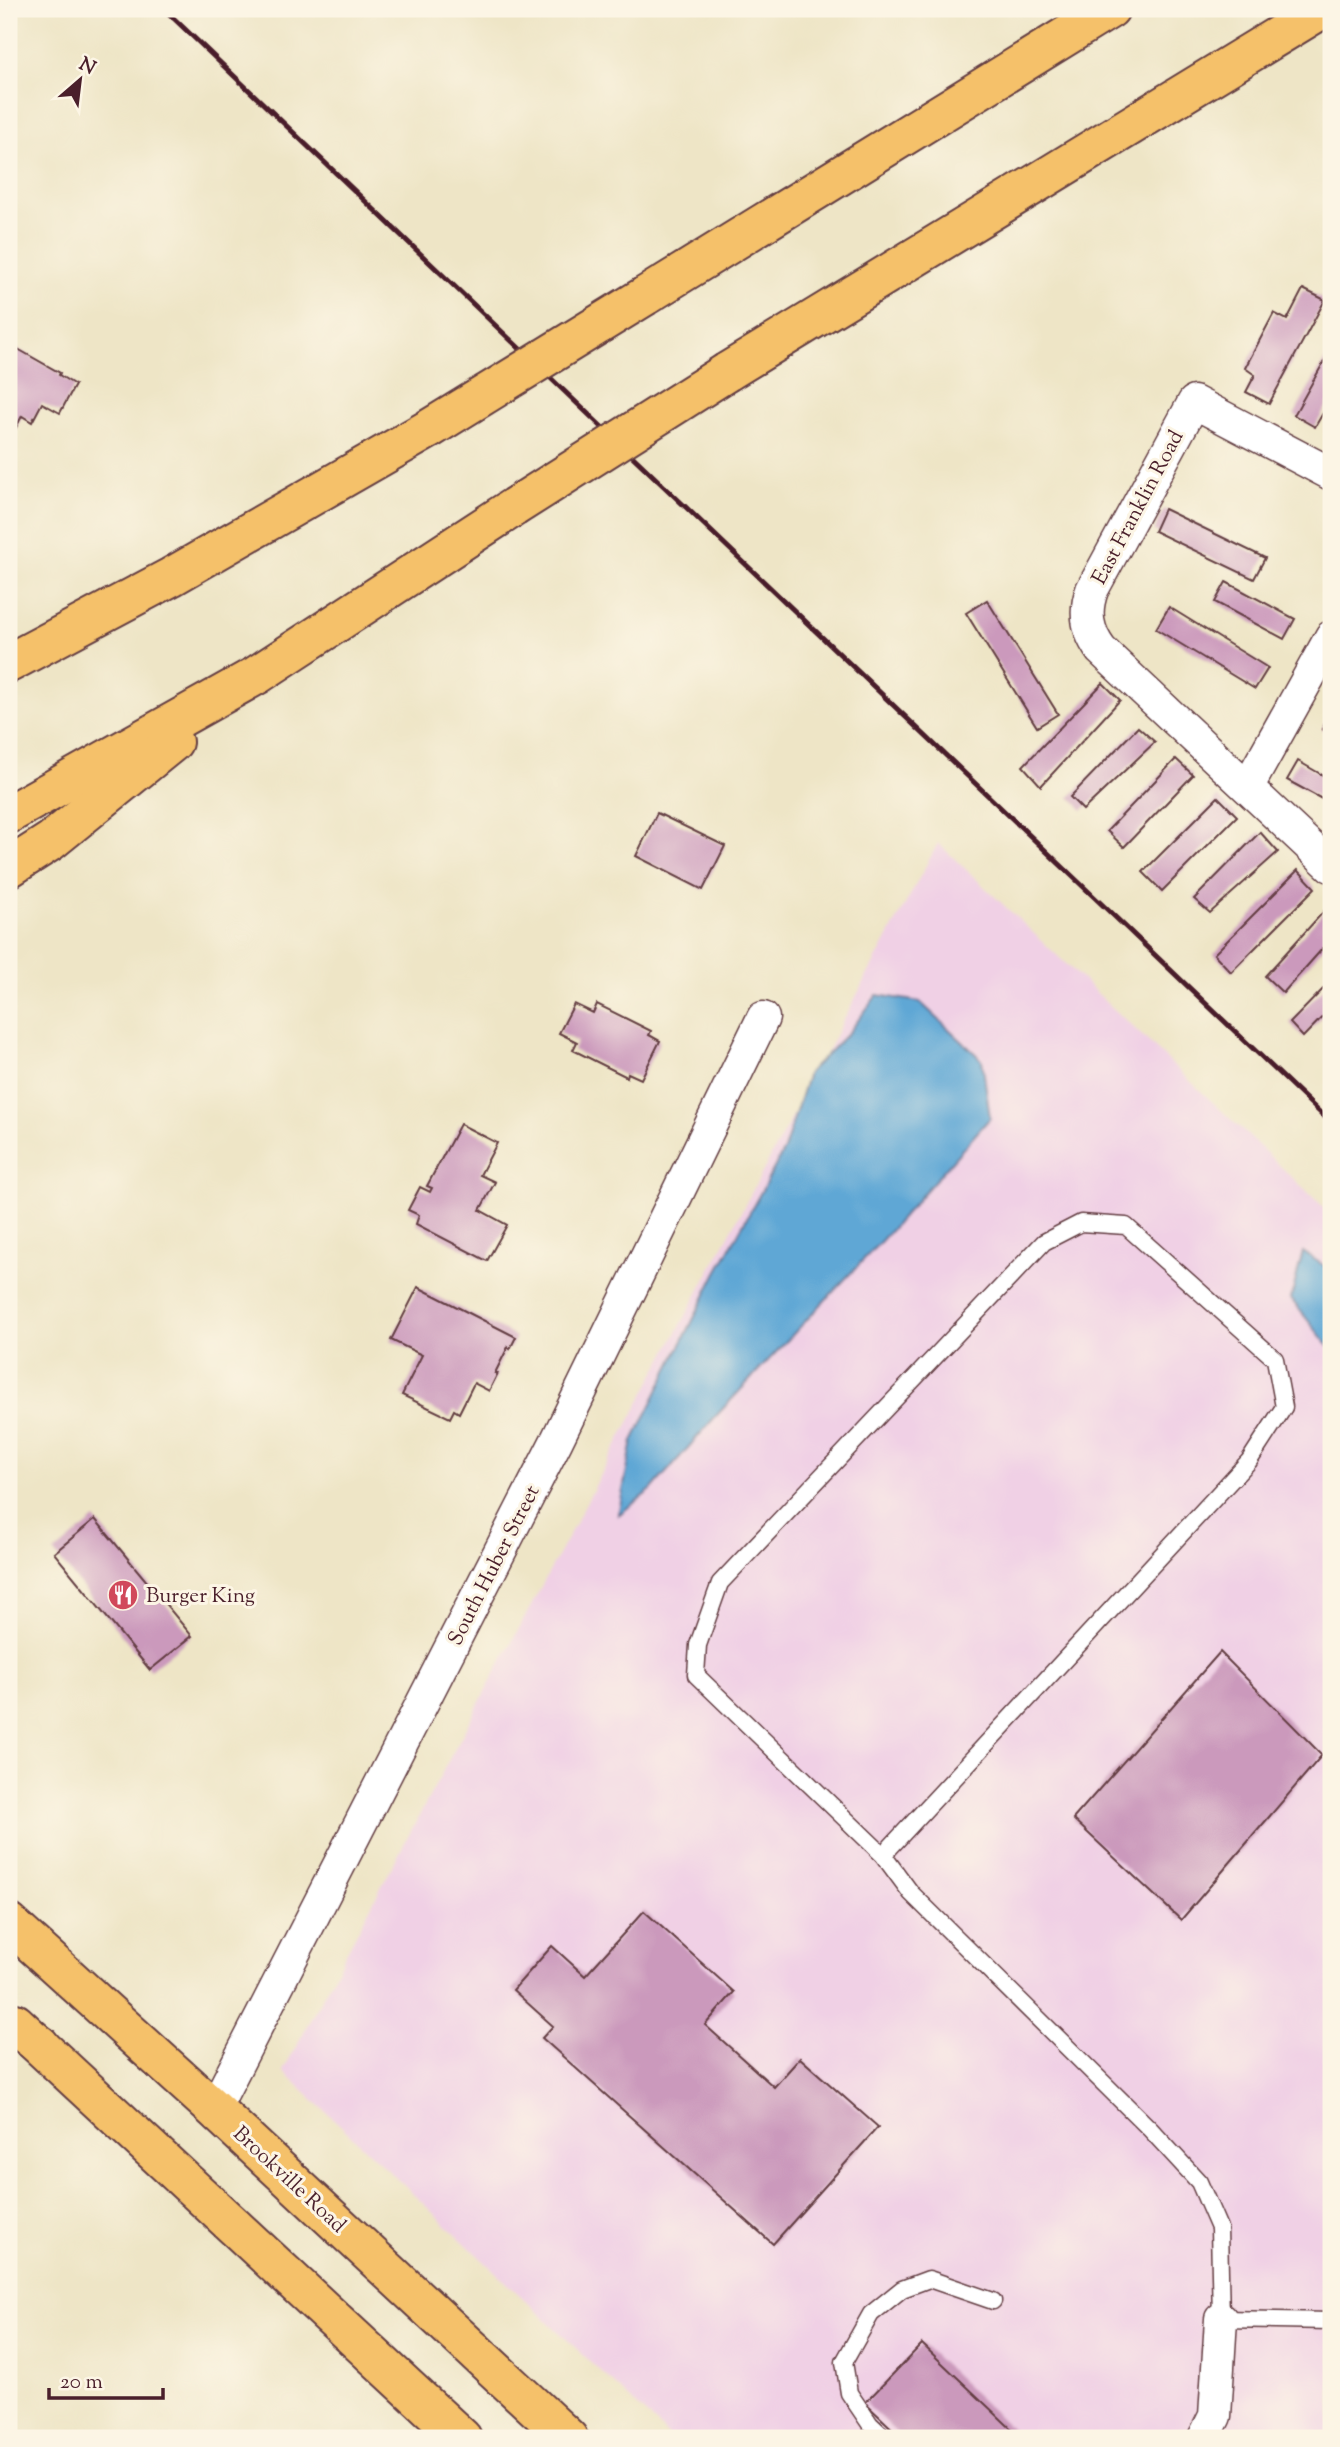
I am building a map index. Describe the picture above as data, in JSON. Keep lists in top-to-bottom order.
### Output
{
  "streets": {
    "main road": ["Brookville Road"],
    "street": ["East Franklin Road", "South Huber Street"]
  },
  "crossings": [
    ["South Huber Street", "Brookville Road"]
  ],
  "places": {
    "restaurant": ["Burger King"]
  },
  "scale_bar": "20 m",
  "north": "top right"
}
